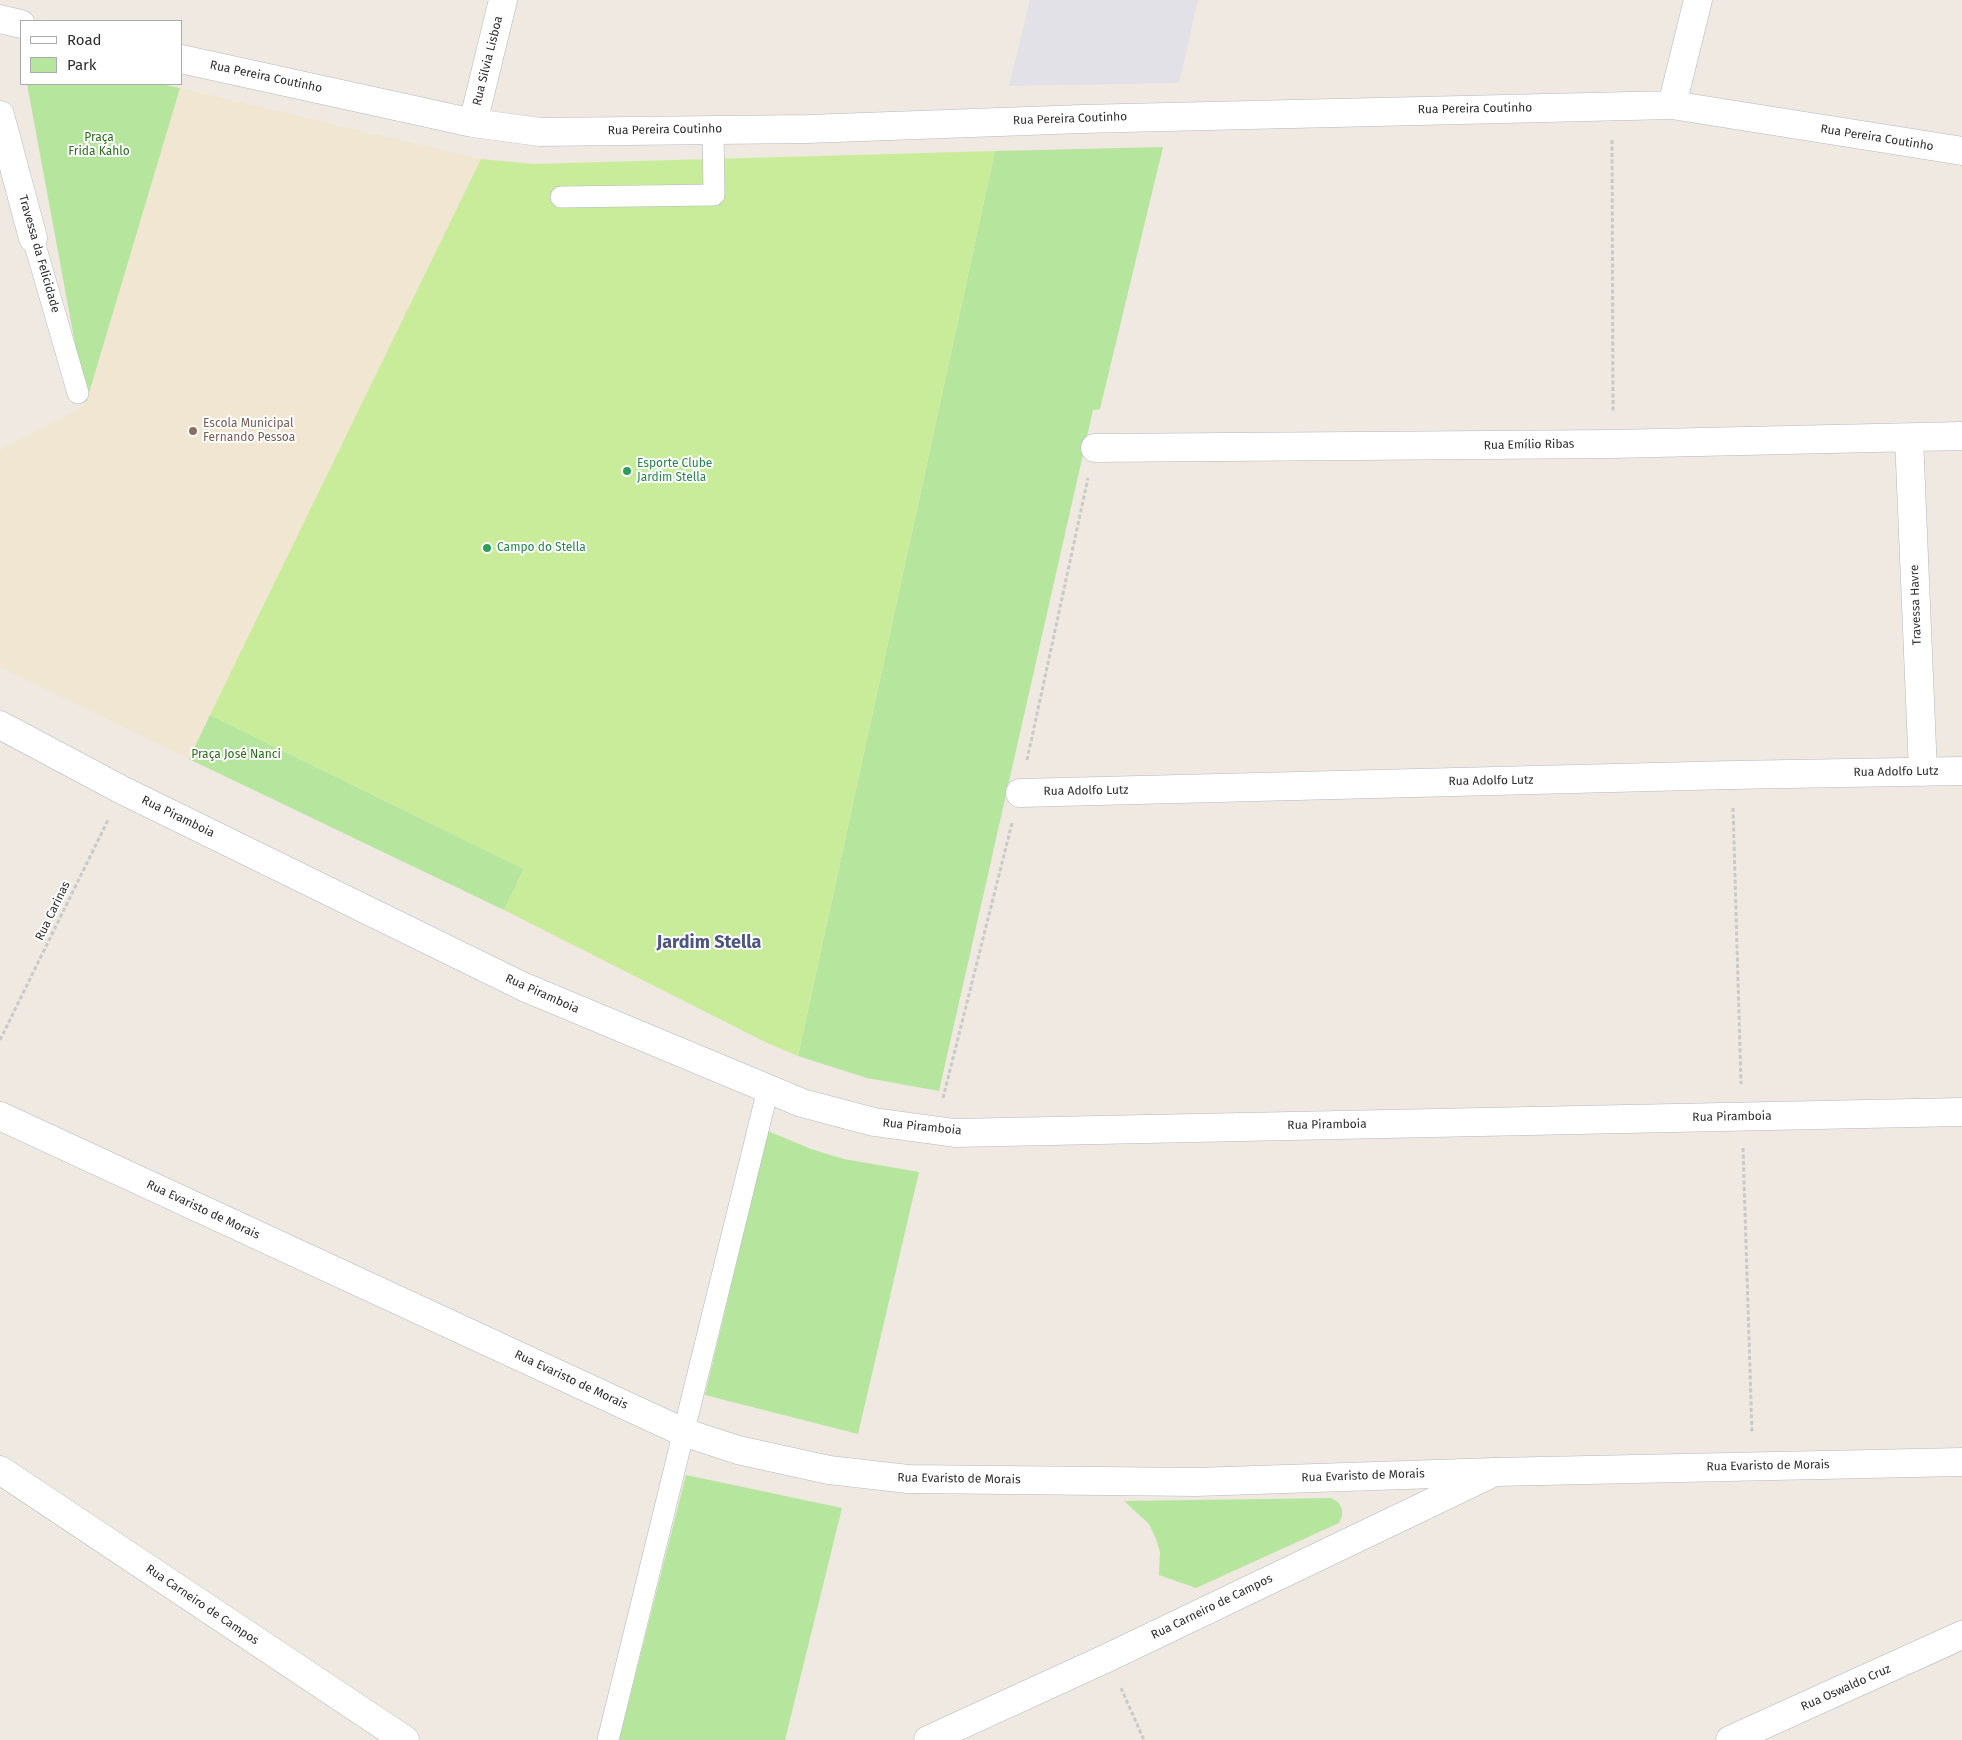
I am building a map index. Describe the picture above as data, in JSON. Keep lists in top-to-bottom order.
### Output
{
  "streets": {
    "street": [
      "Rua Silvia Lisboa",
      "Rua Pereira Coutinho",
      "Travessa da Felicidade",
      "Rua Emílio Ribas",
      "Travessa Havre",
      "Rua Adolfo Lutz",
      "Rua Piramboia",
      "Rua Evaristo de Morais",
      "Rua Carneiro de Campos",
      "Rua Oswaldo Cruz"
    ],
    "path": ["Rua Carinas"]
  },
  "crossings": [
    ["Rua Silvia Lisboa", "Rua Pereira Coutinho"],
    ["Rua Emílio Ribas", "Travessa Havre"],
    ["Travessa Havre", "Rua Adolfo Lutz"],
    ["Rua Piramboia", "Rua Carinas"],
    ["Rua Evaristo de Morais", "Rua Carneiro de Campos"]
  ],
  "districts": ["Jardim Stella"],
  "parks": ["Praça Frida Kahlo", "Praça José Nanci"],
  "places": ["Escola Municipal Fernando Pessoa", "Esporte Clube Jardim Stella", "Campo do Stella"],
  "legend": ["Road", "Park"]
}
